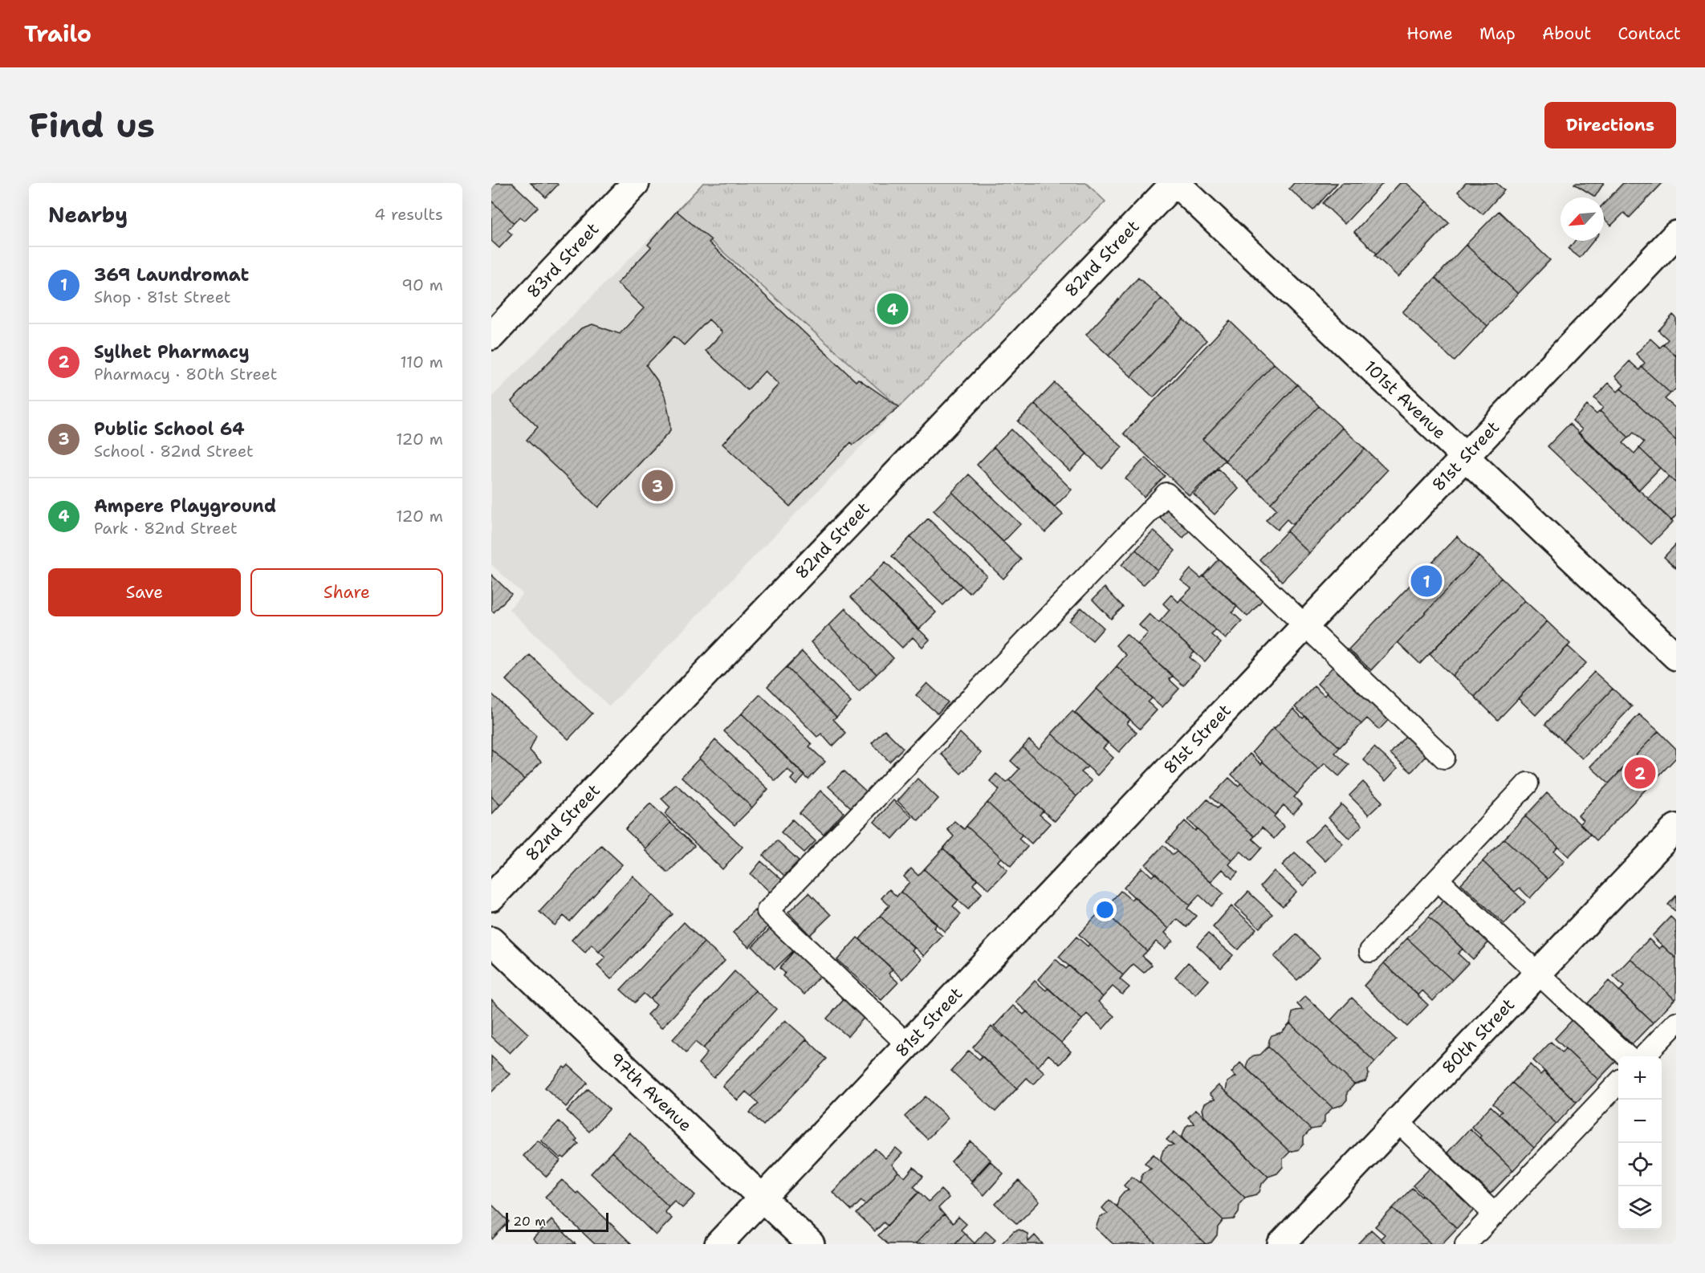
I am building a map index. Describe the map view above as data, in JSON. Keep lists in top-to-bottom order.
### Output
{
  "streets": {
    "street": [
      "82nd Street",
      "83rd Street",
      "101st Avenue",
      "81st Street",
      "80th Street",
      "97th Avenue"
    ]
  },
  "crossings": [
    ["82nd Street", "101st Avenue"],
    ["101st Avenue", "81st Street"],
    ["81st Street", "97th Avenue"]
  ],
  "scale_bar": "20 m",
  "north": "bottom left",
  "page": {
    "header": "Trailo",
    "nav": [
      "Home",
      "Map",
      "About",
      "Contact"
    ],
    "buttons": [
      "Directions",
      ["Save", "Share"]
    ],
    "title": "Find us",
    "heading": ["Nearby", "4 results"],
    "list": [
      {
        "mark": "1",
        "name": "369 Laundromat",
        "note": "Shop · 81st Street",
        "value": "90 m"
      },
      {
        "mark": "2",
        "name": "Sylhet Pharmacy",
        "note": "Pharmacy · 80th Street",
        "value": "110 m"
      },
      {
        "mark": "3",
        "name": "Public School 64",
        "note": "School · 82nd Street",
        "value": "120 m"
      },
      {
        "mark": "4",
        "name": "Ampere Playground",
        "note": "Park · 82nd Street",
        "value": "120 m"
      }
    ],
    "pins": [
      "4",
      "3",
      "1",
      "2"
    ],
    "map_buttons": ["+", "−"],
    "scale": "20 m"
  }
}
